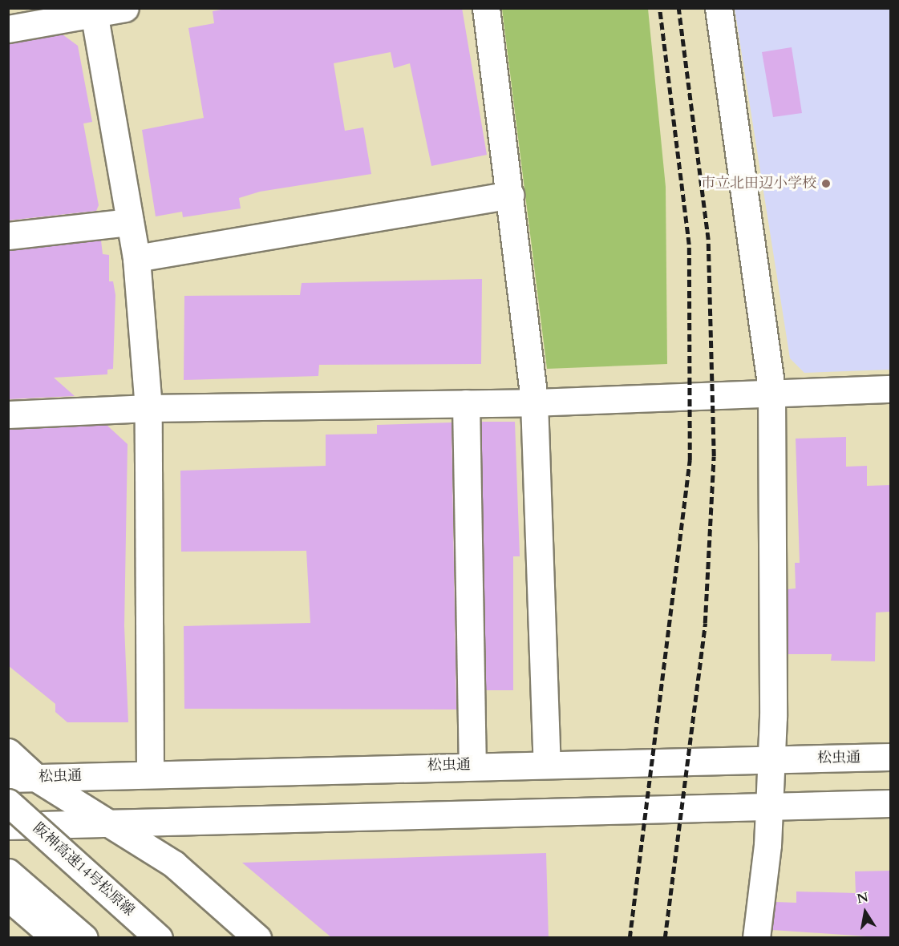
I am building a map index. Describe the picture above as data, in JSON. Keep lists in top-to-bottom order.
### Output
{
  "streets": {
    "main road": ["松虫通", "阪神高速14号松原線"]
  },
  "places": ["市立北田辺小学校"],
  "north": "top"
}
